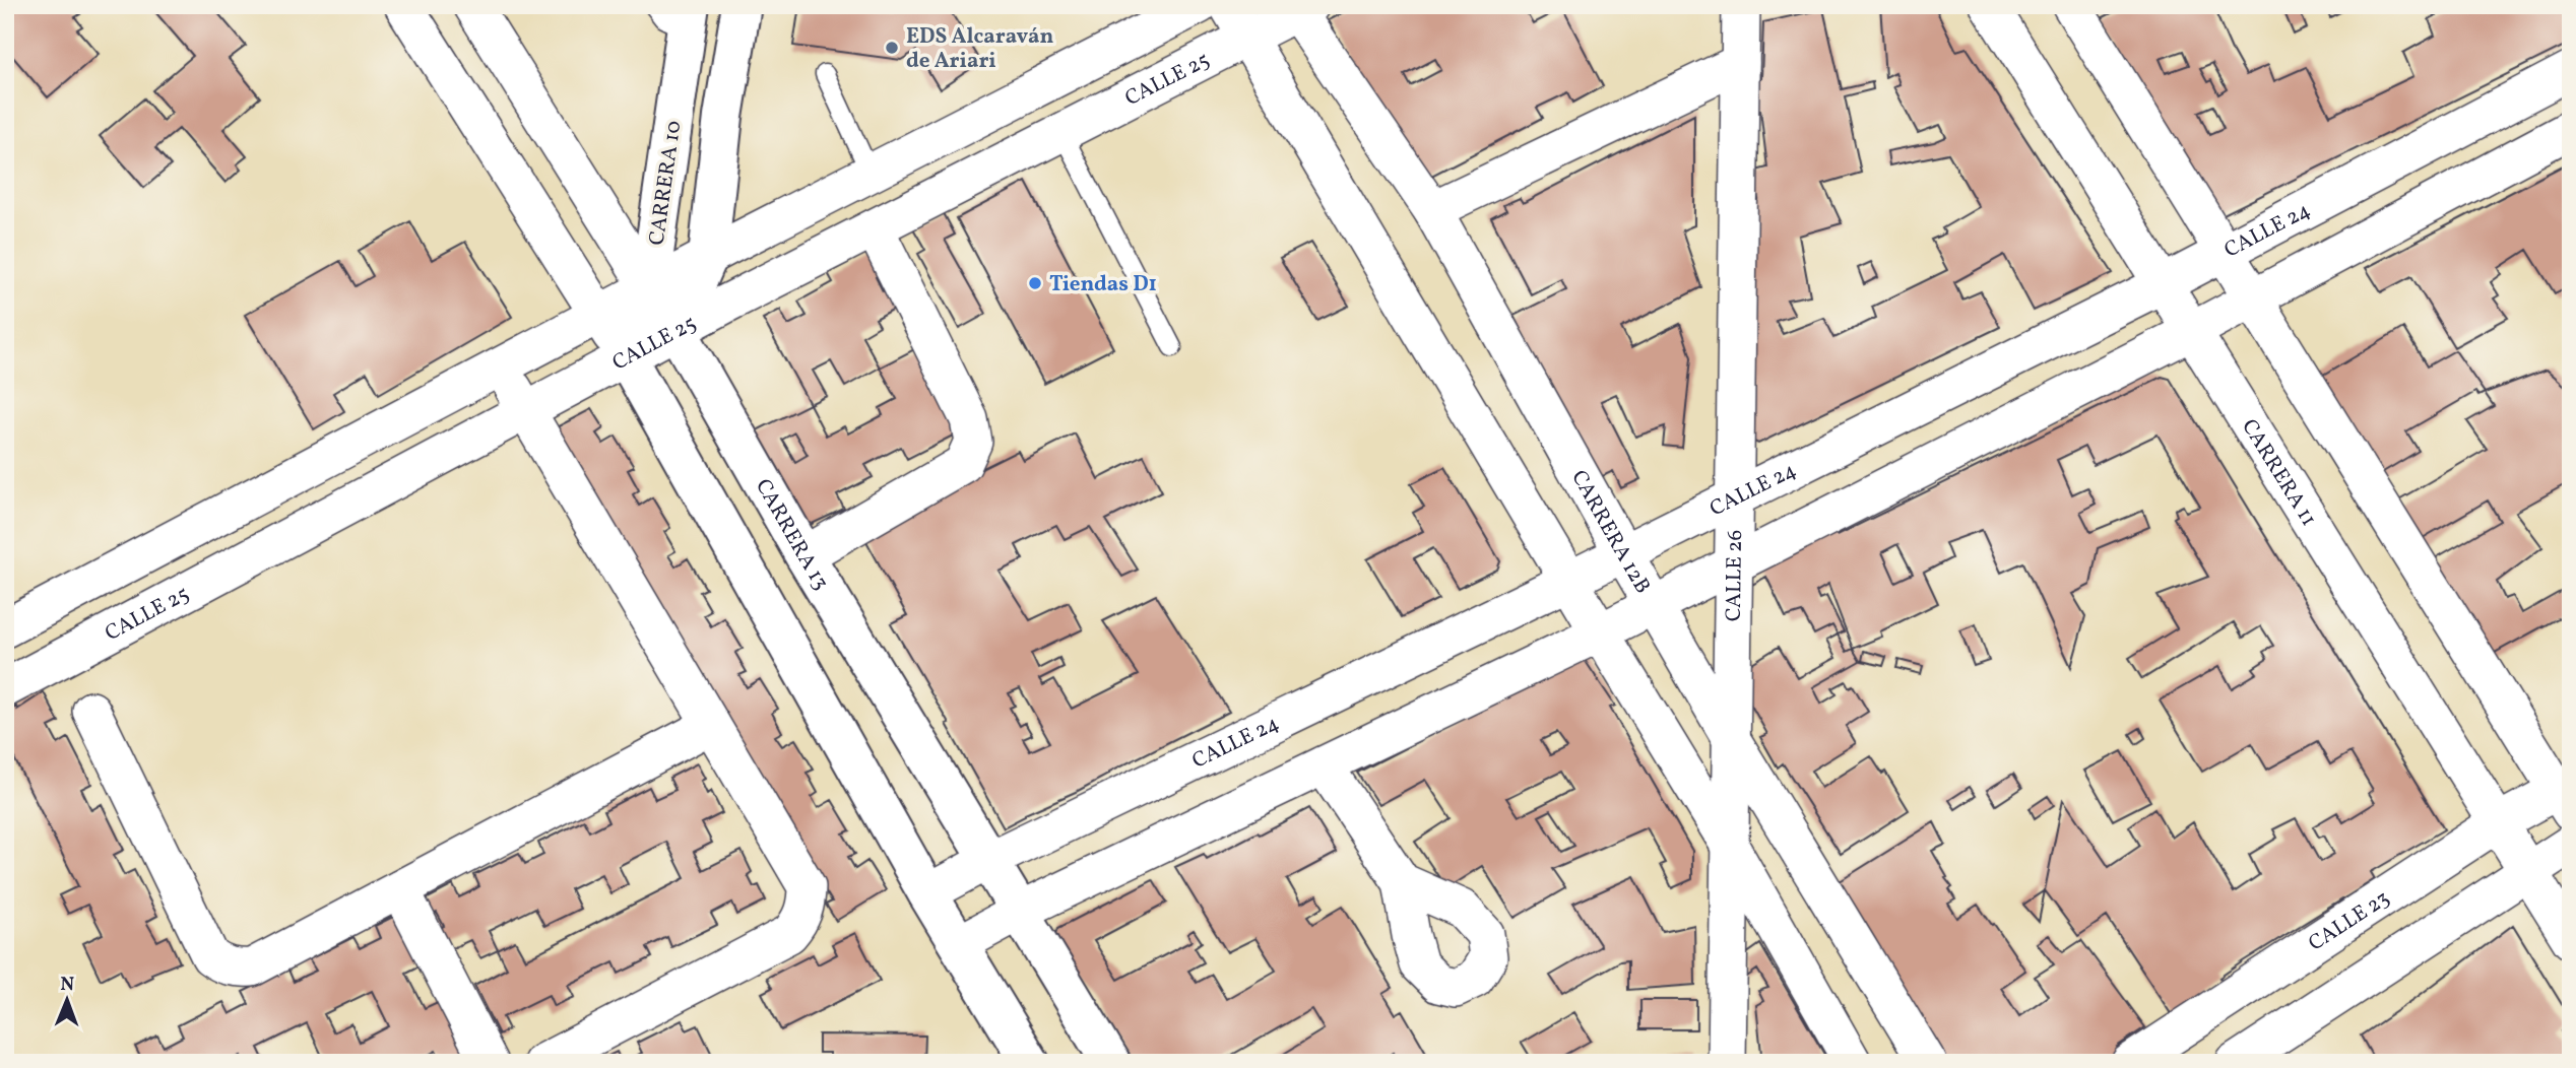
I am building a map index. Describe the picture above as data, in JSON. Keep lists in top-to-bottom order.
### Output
{
  "streets": {
    "main road": ["CARRERA 10", "CARRERA 13"],
    "street": [
      "CALLE 25",
      "CALLE 24",
      "CARRERA 11",
      "CARRERA 12B",
      "CALLE 26",
      "CALLE 23"
    ]
  },
  "crossings": [
    ["CALLE 25", "CARRERA 10"],
    ["CALLE 25", "CARRERA 12B"],
    ["CALLE 25", "CARRERA 13"],
    ["CARRERA 10", "CARRERA 13"],
    ["CALLE 24", "CARRERA 11"],
    ["CALLE 24", "CARRERA 12B"],
    ["CALLE 24", "CARRERA 13"],
    ["CALLE 24", "CALLE 26"],
    ["CARRERA 11", "CALLE 23"],
    ["CARRERA 12B", "CALLE 26"]
  ],
  "places": ["EDS Alcaraván de Ariari", "Tiendas D1"],
  "north": "top"
}
